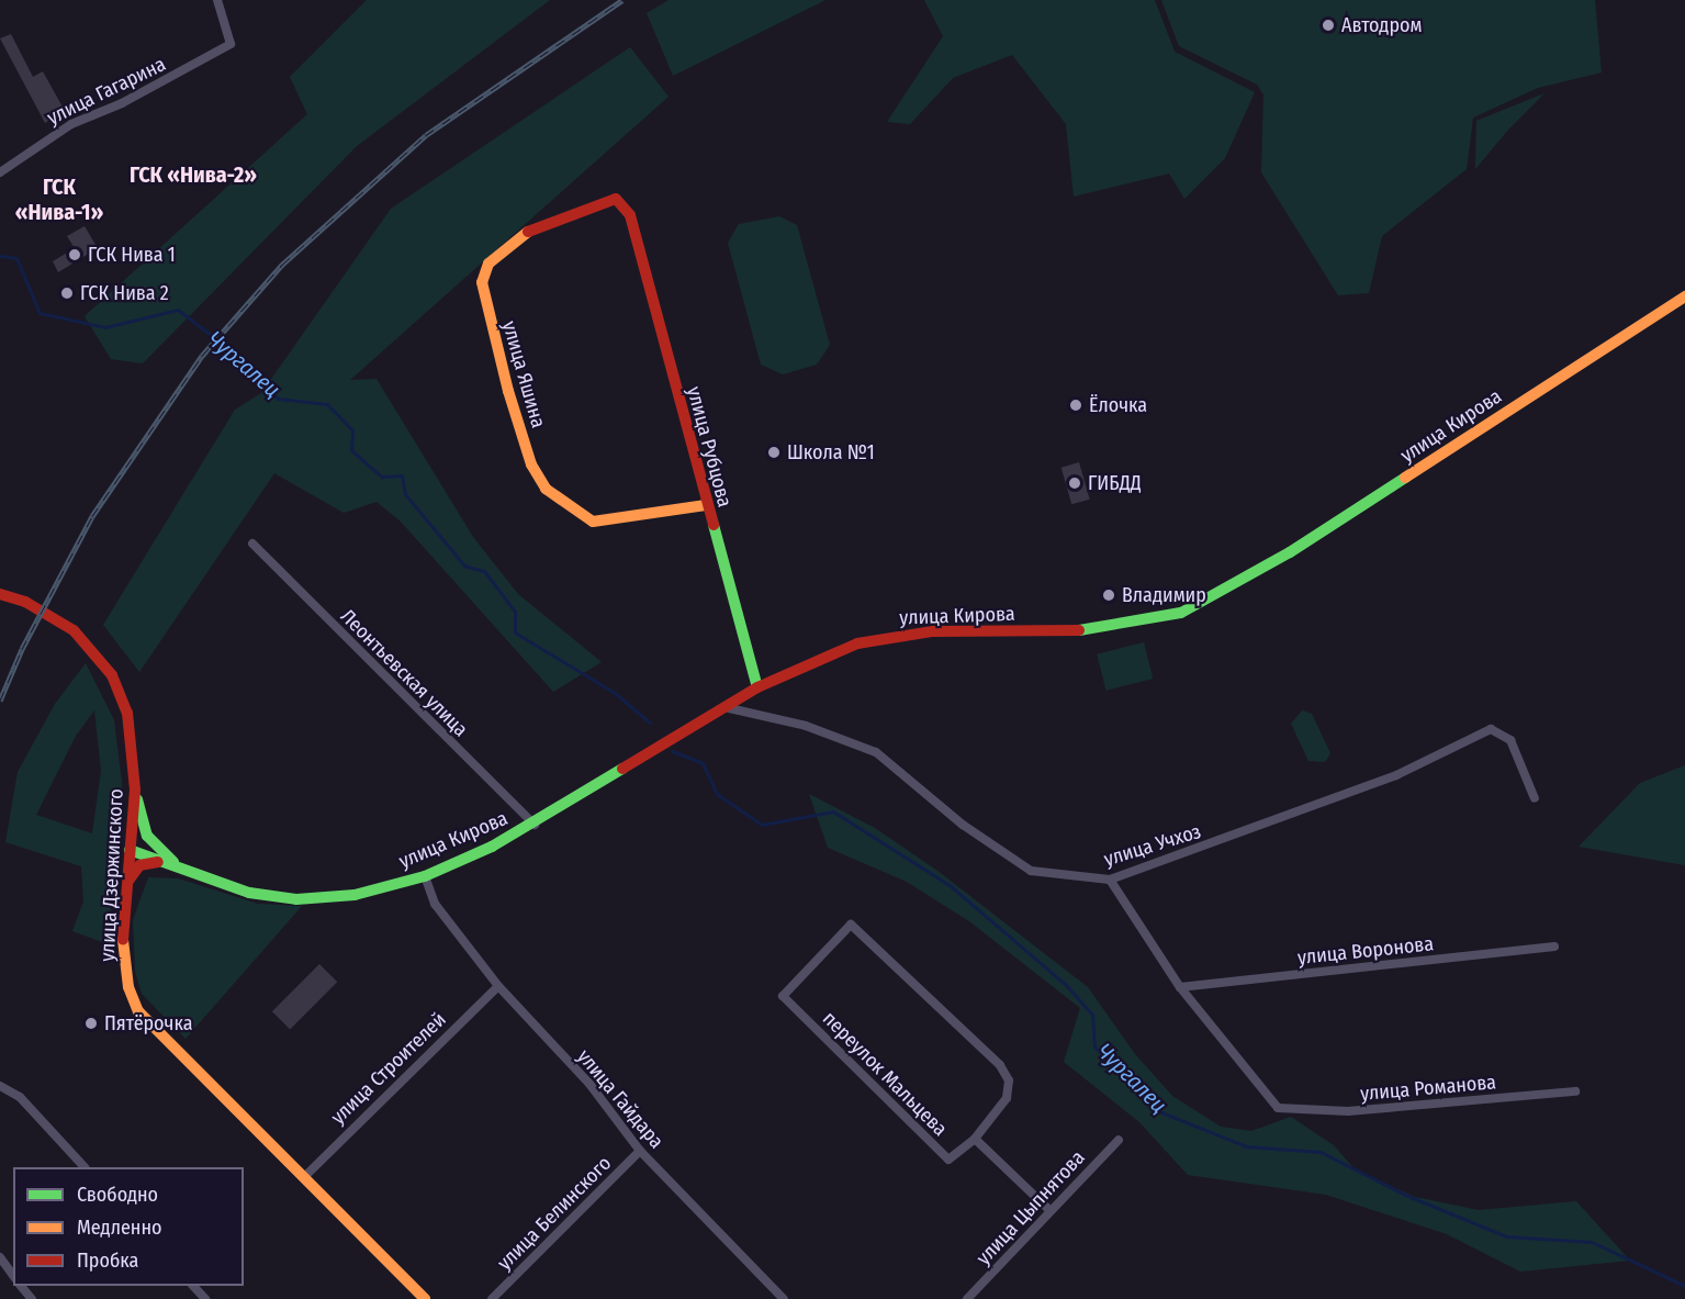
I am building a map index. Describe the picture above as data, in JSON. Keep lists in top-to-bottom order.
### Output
{
  "streets": {
    "main road": [
      "улица Яшина",
      "улица Кирова",
      "улица Рубцова",
      "улица Дзержинского"
    ],
    "street": [
      "улица Гагарина",
      "Леонтьевская улица",
      "улица Учхоз",
      "улица Воронова",
      "улица Строителей",
      "переулок Мальцева",
      "улица Романова",
      "улица Гайдара",
      "улица Цыпнятова",
      "улица Белинского"
    ]
  },
  "crossings": [
    ["улица Яшина", "улица Рубцова"],
    ["улица Кирова", "улица Рубцова"],
    ["улица Кирова", "Леонтьевская улица"],
    ["улица Кирова", "улица Учхоз"],
    ["улица Кирова", "улица Дзержинского"],
    ["улица Кирова", "улица Гайдара"],
    ["улица Дзержинского", "улица Строителей"],
    ["улица Воронова", "улица Романова"],
    ["улица Строителей", "улица Гайдара"],
    ["переулок Мальцева", "улица Цыпнятова"],
    ["улица Гайдара", "улица Белинского"]
  ],
  "districts": ["ГСК «Нива-2»", "ГСК «Нива-1»"],
  "water": ["Чургалец"],
  "places": [
    "Автодром",
    "ГСК Нива 1",
    "ГСК Нива 2",
    "Ёлочка",
    "Школа №1",
    "ГИБДД",
    "Владимир",
    "Пятёрочка"
  ],
  "legend": ["Свободно", "Медленно", "Пробка"]
}
